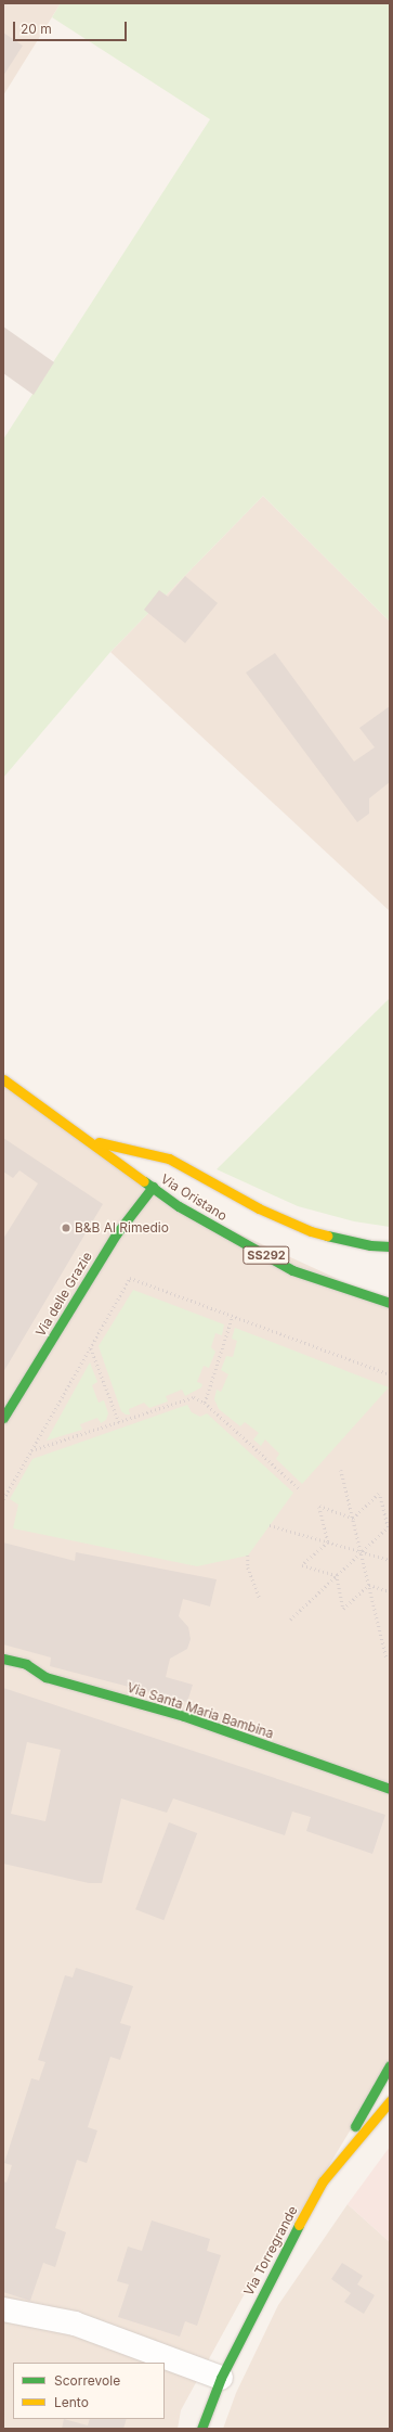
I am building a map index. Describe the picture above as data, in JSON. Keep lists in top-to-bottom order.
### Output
{
  "streets": {
    "main road": [
      "Via Oristano",
      "SS292",
      "Via delle Grazie",
      "Via Santa Maria Bambina",
      "Via Torregrande"
    ]
  },
  "crossings": [
    ["Via Oristano", "Via delle Grazie"]
  ],
  "places": ["B&B Al Rimedio"],
  "legend": ["Scorrevole", "Lento"],
  "scale_bar": "20 m"
}
